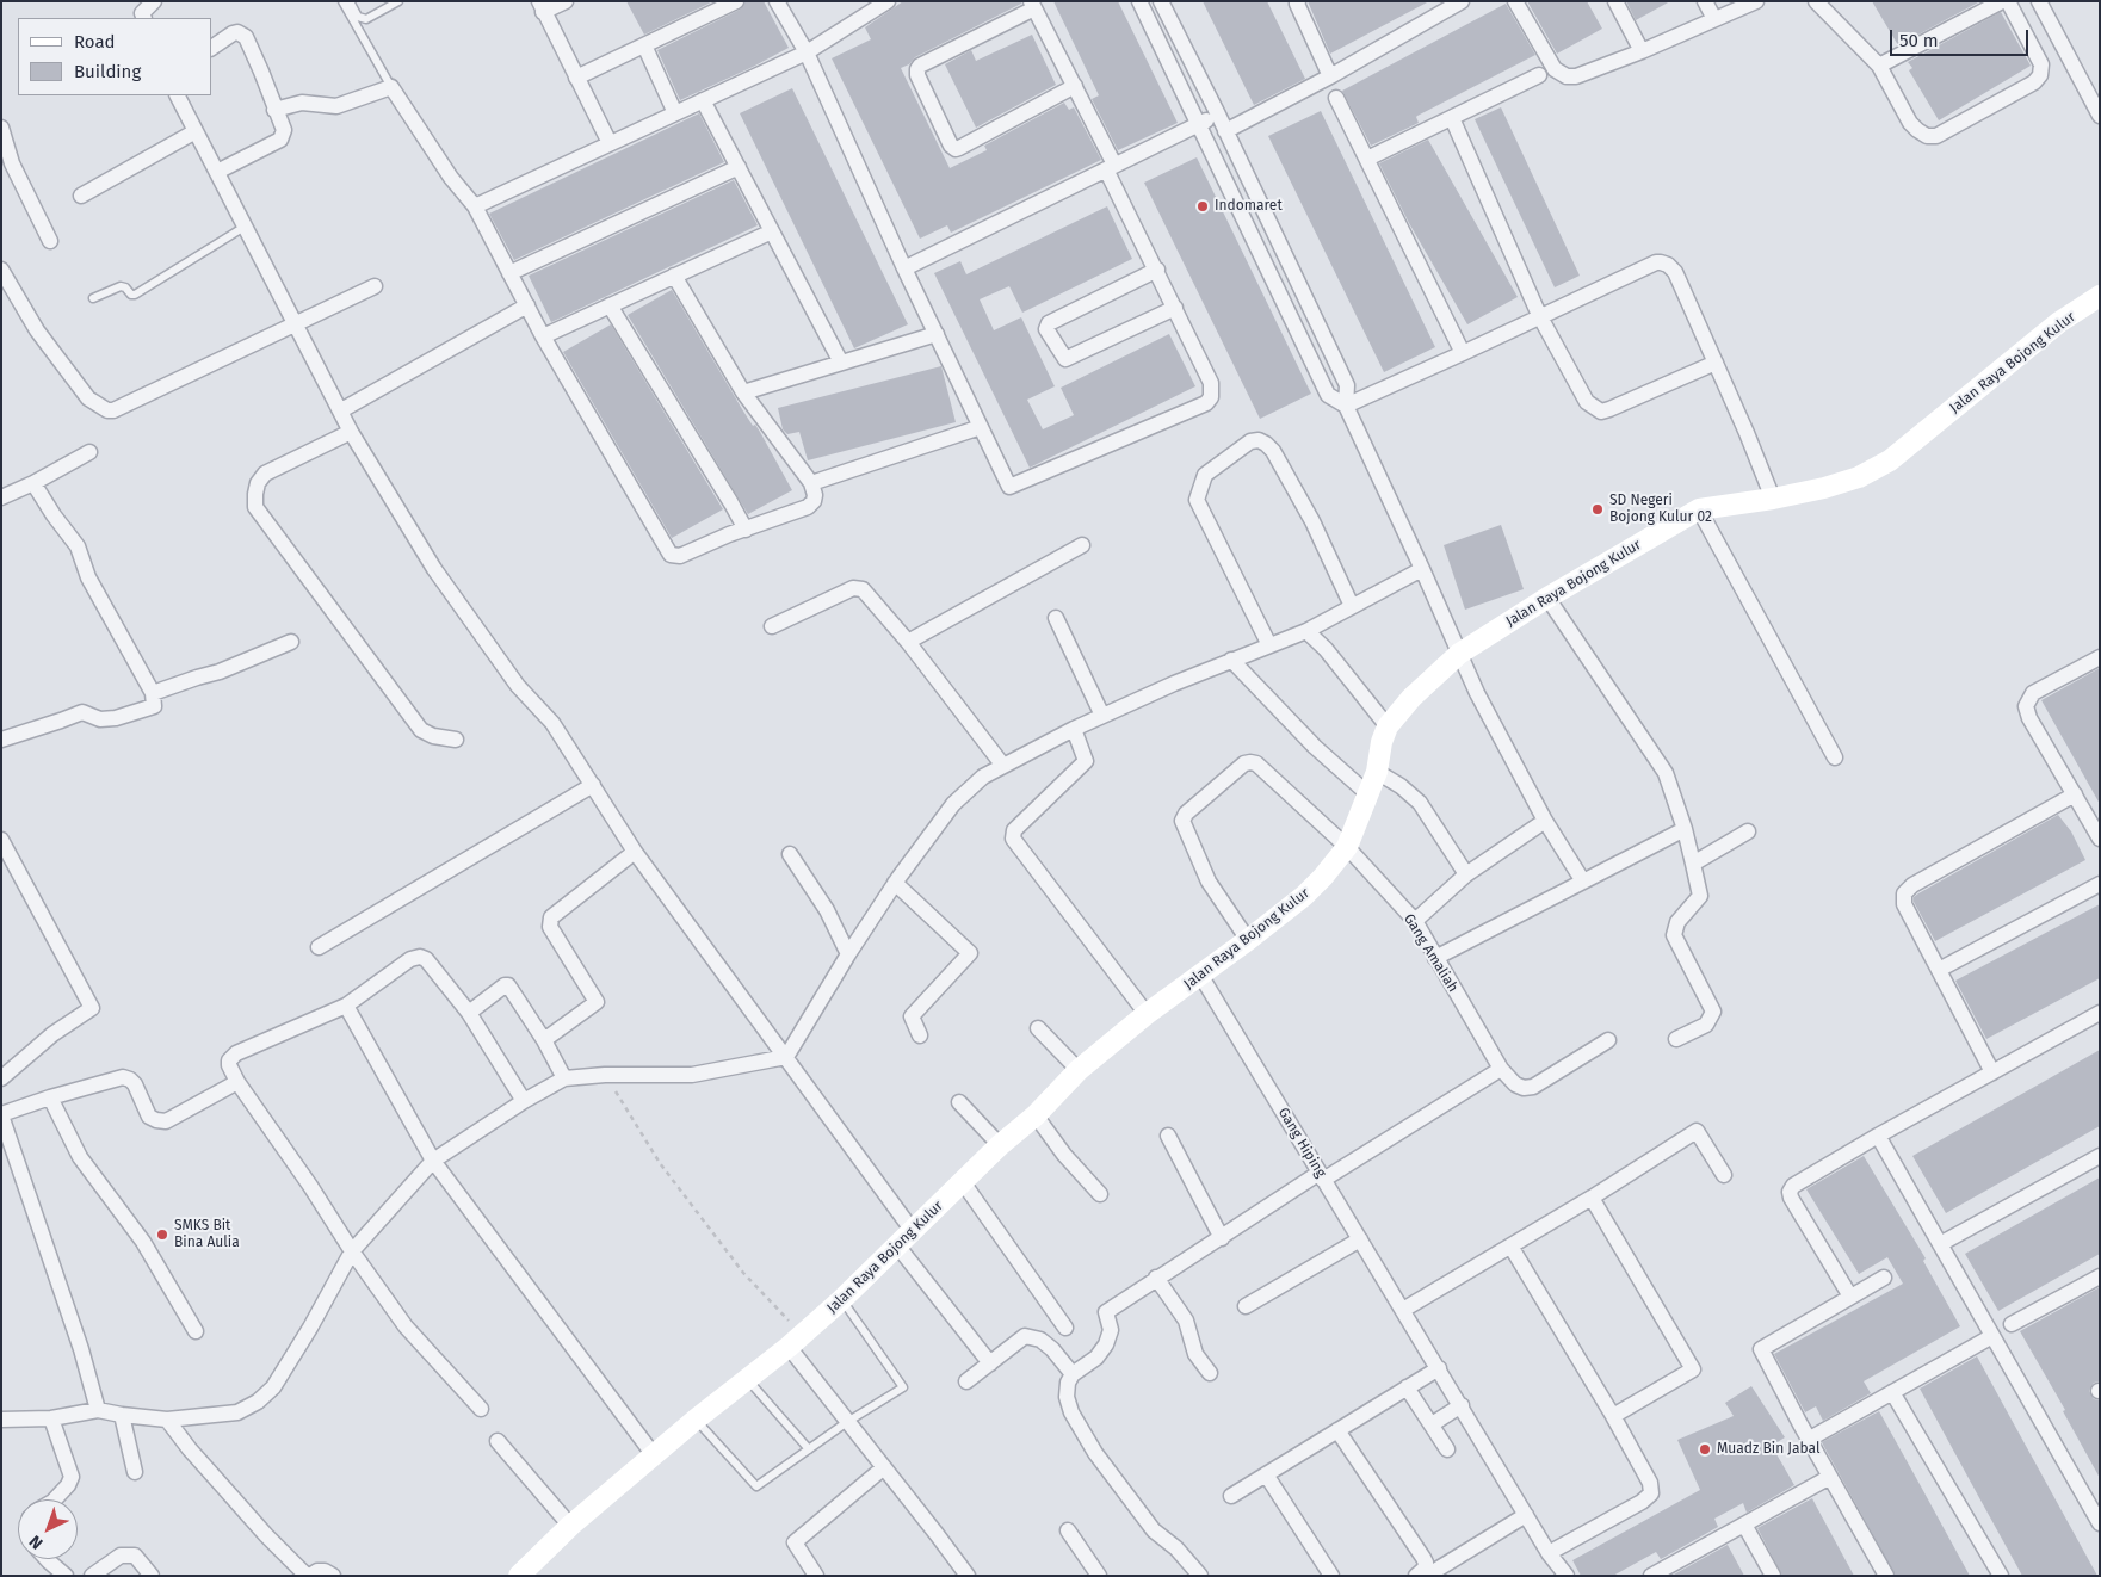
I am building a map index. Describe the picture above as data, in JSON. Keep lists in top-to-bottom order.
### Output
{
  "streets": {
    "main road": ["Jalan Raya Bojong Kulur"],
    "street": ["Gang Amaliah", "Gang Hiping"]
  },
  "crossings": [
    ["Jalan Raya Bojong Kulur", "Gang Amaliah"],
    ["Jalan Raya Bojong Kulur", "Gang Hiping"]
  ],
  "places": [
    "Indomaret",
    "SD Negeri Bojong Kulur 02",
    "SMKS Bit Bina Aulia",
    "Muadz Bin Jabal"
  ],
  "legend": ["Road", "Building"],
  "scale_bar": "50 m",
  "north": "bottom left"
}
